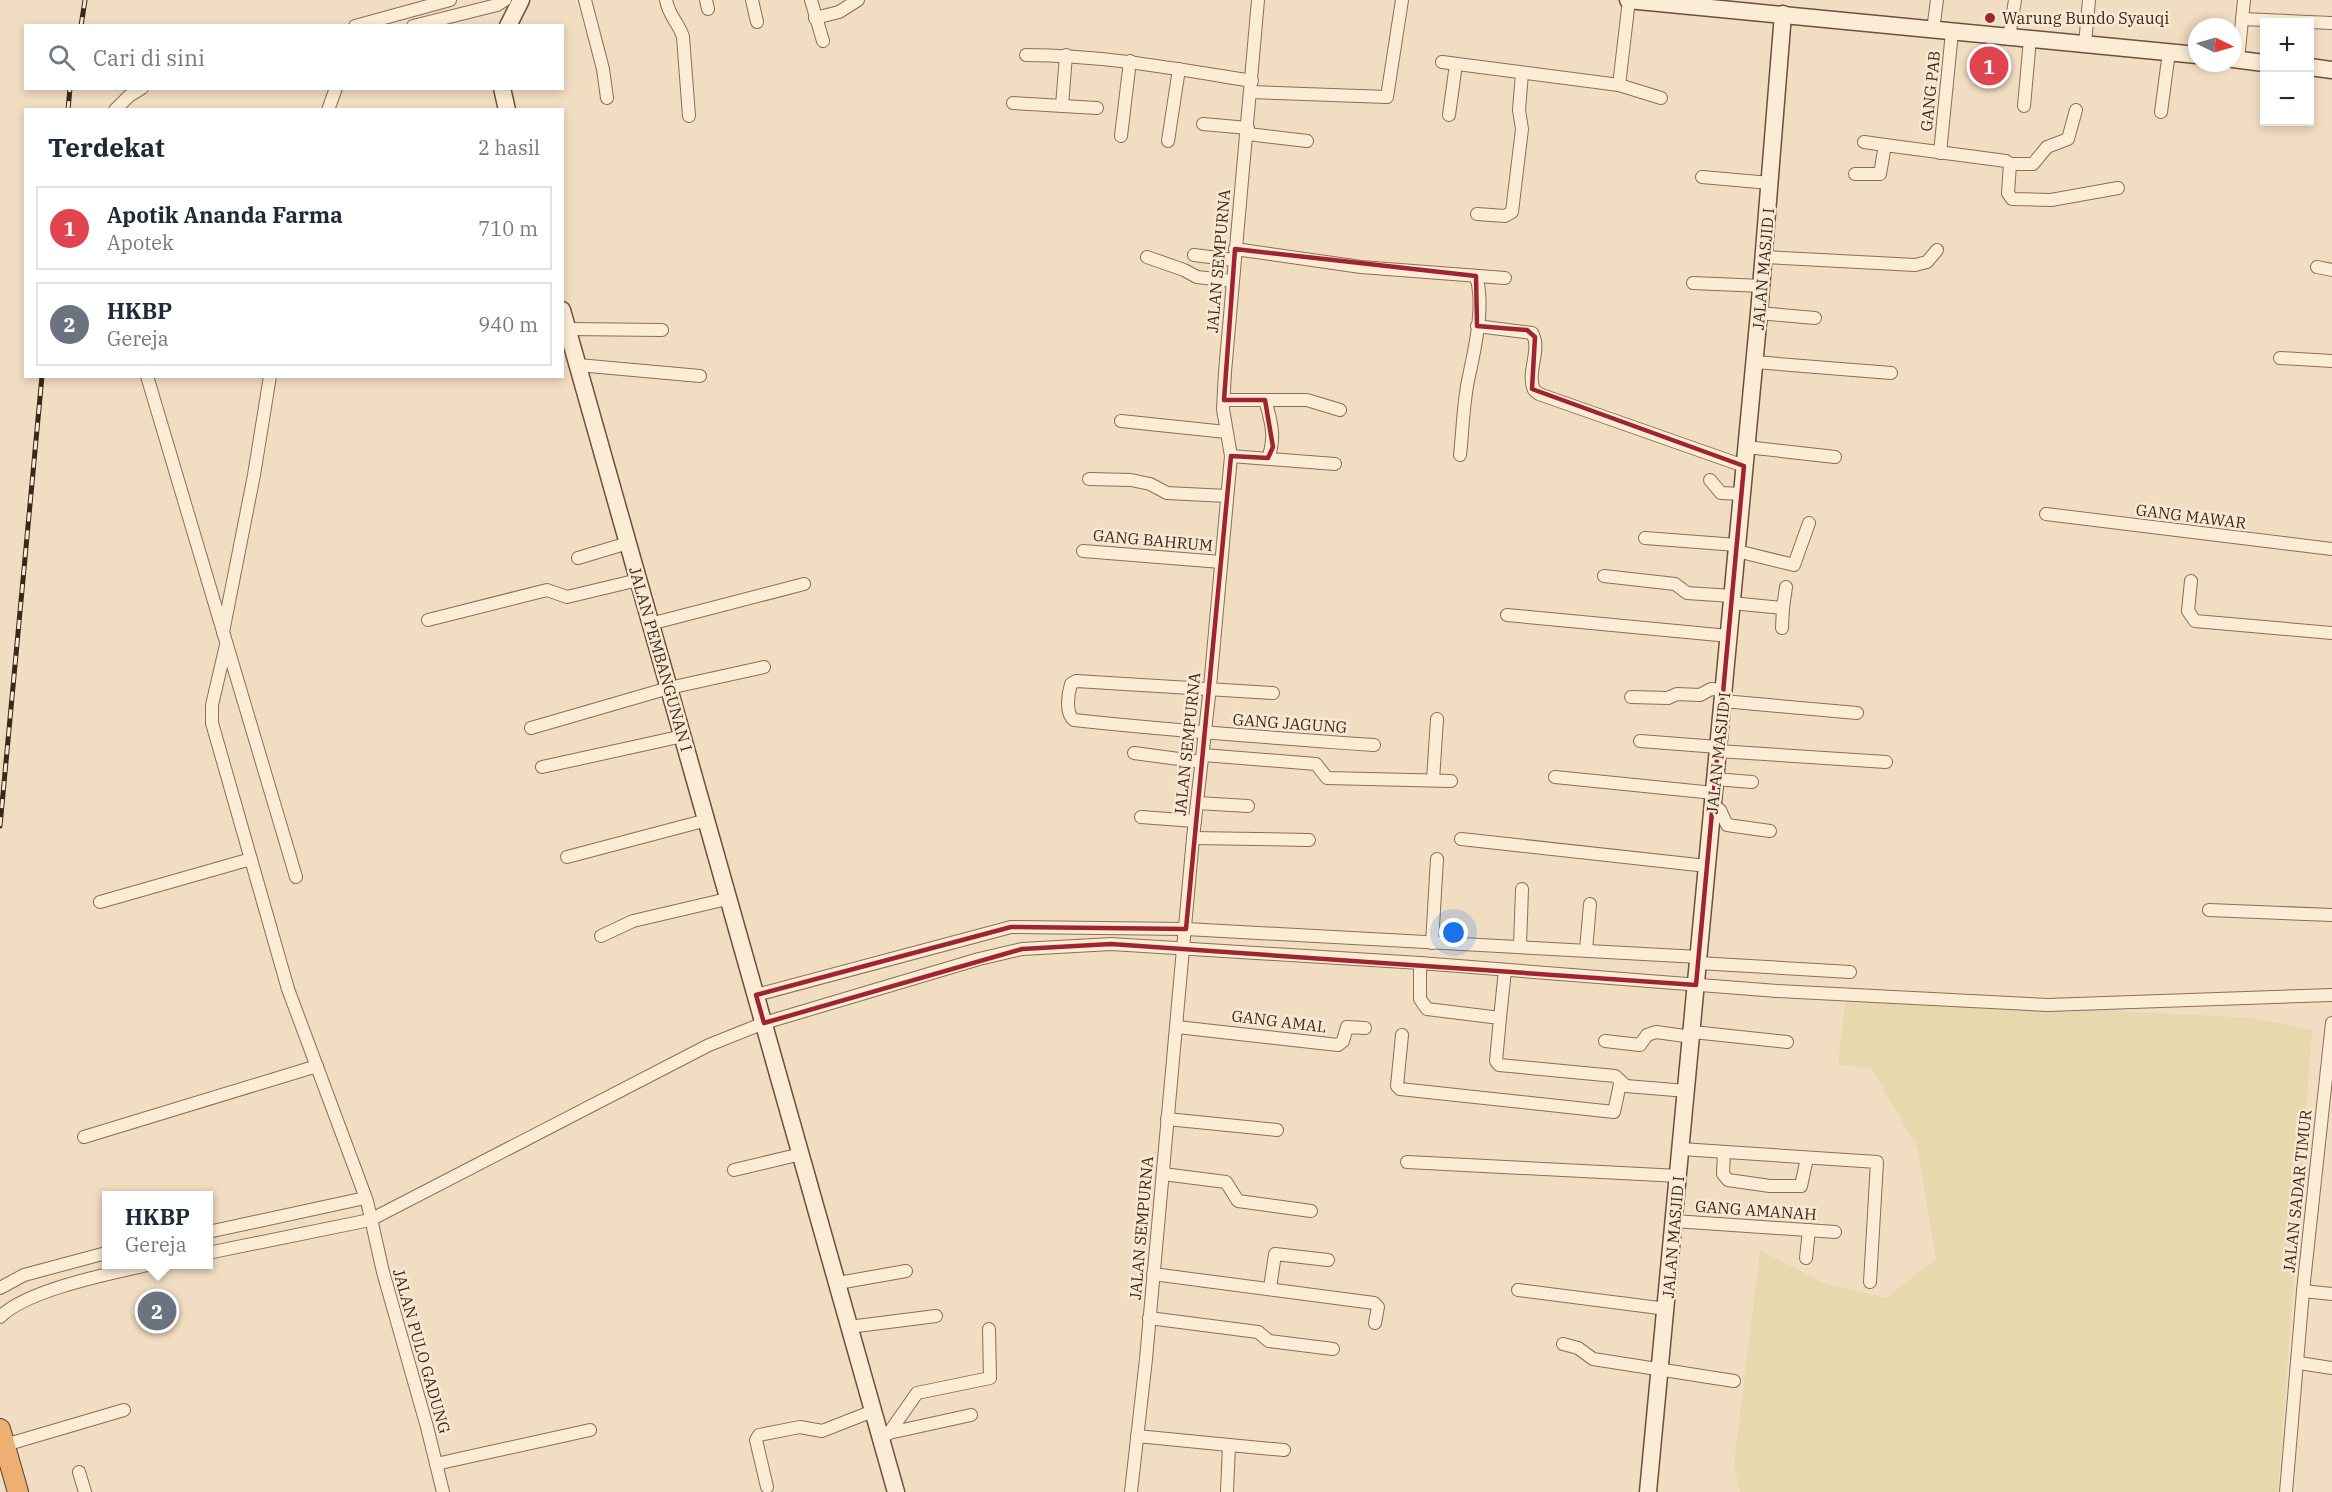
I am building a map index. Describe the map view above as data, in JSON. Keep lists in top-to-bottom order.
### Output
{
  "streets": {
    "main road": ["JALAN MASJID I", "JALAN PEMBANGUNAN I"],
    "street": [
      "GANG PAB",
      "JALAN SEMPURNA",
      "GANG MAWAR",
      "GANG BAHRUM",
      "GANG JAGUNG",
      "GANG AMAL",
      "JALAN SADAR TIMUR",
      "GANG AMANAH",
      "JALAN PULO GADUNG"
    ]
  },
  "crossings": [
    ["JALAN SEMPURNA", "GANG BAHRUM"],
    ["JALAN SEMPURNA", "GANG JAGUNG"],
    ["JALAN SEMPURNA", "GANG AMAL"],
    ["JALAN MASJID I", "GANG AMANAH"]
  ],
  "places": ["Warung Bundo Syauqi"],
  "north": "right",
  "page": {
    "map_buttons": ["+", "−"],
    "search": "Cari di sini",
    "pins": ["1", "2"],
    "heading": ["Terdekat", "2 hasil"],
    "list": [
      {
        "mark": "1",
        "name": "Apotik Ananda Farma",
        "note": "Apotek",
        "value": "710 m"
      },
      {
        "mark": "2",
        "name": "HKBP",
        "note": "Gereja",
        "value": "940 m"
      }
    ],
    "popup": ["HKBP", "Gereja"]
  }
}
